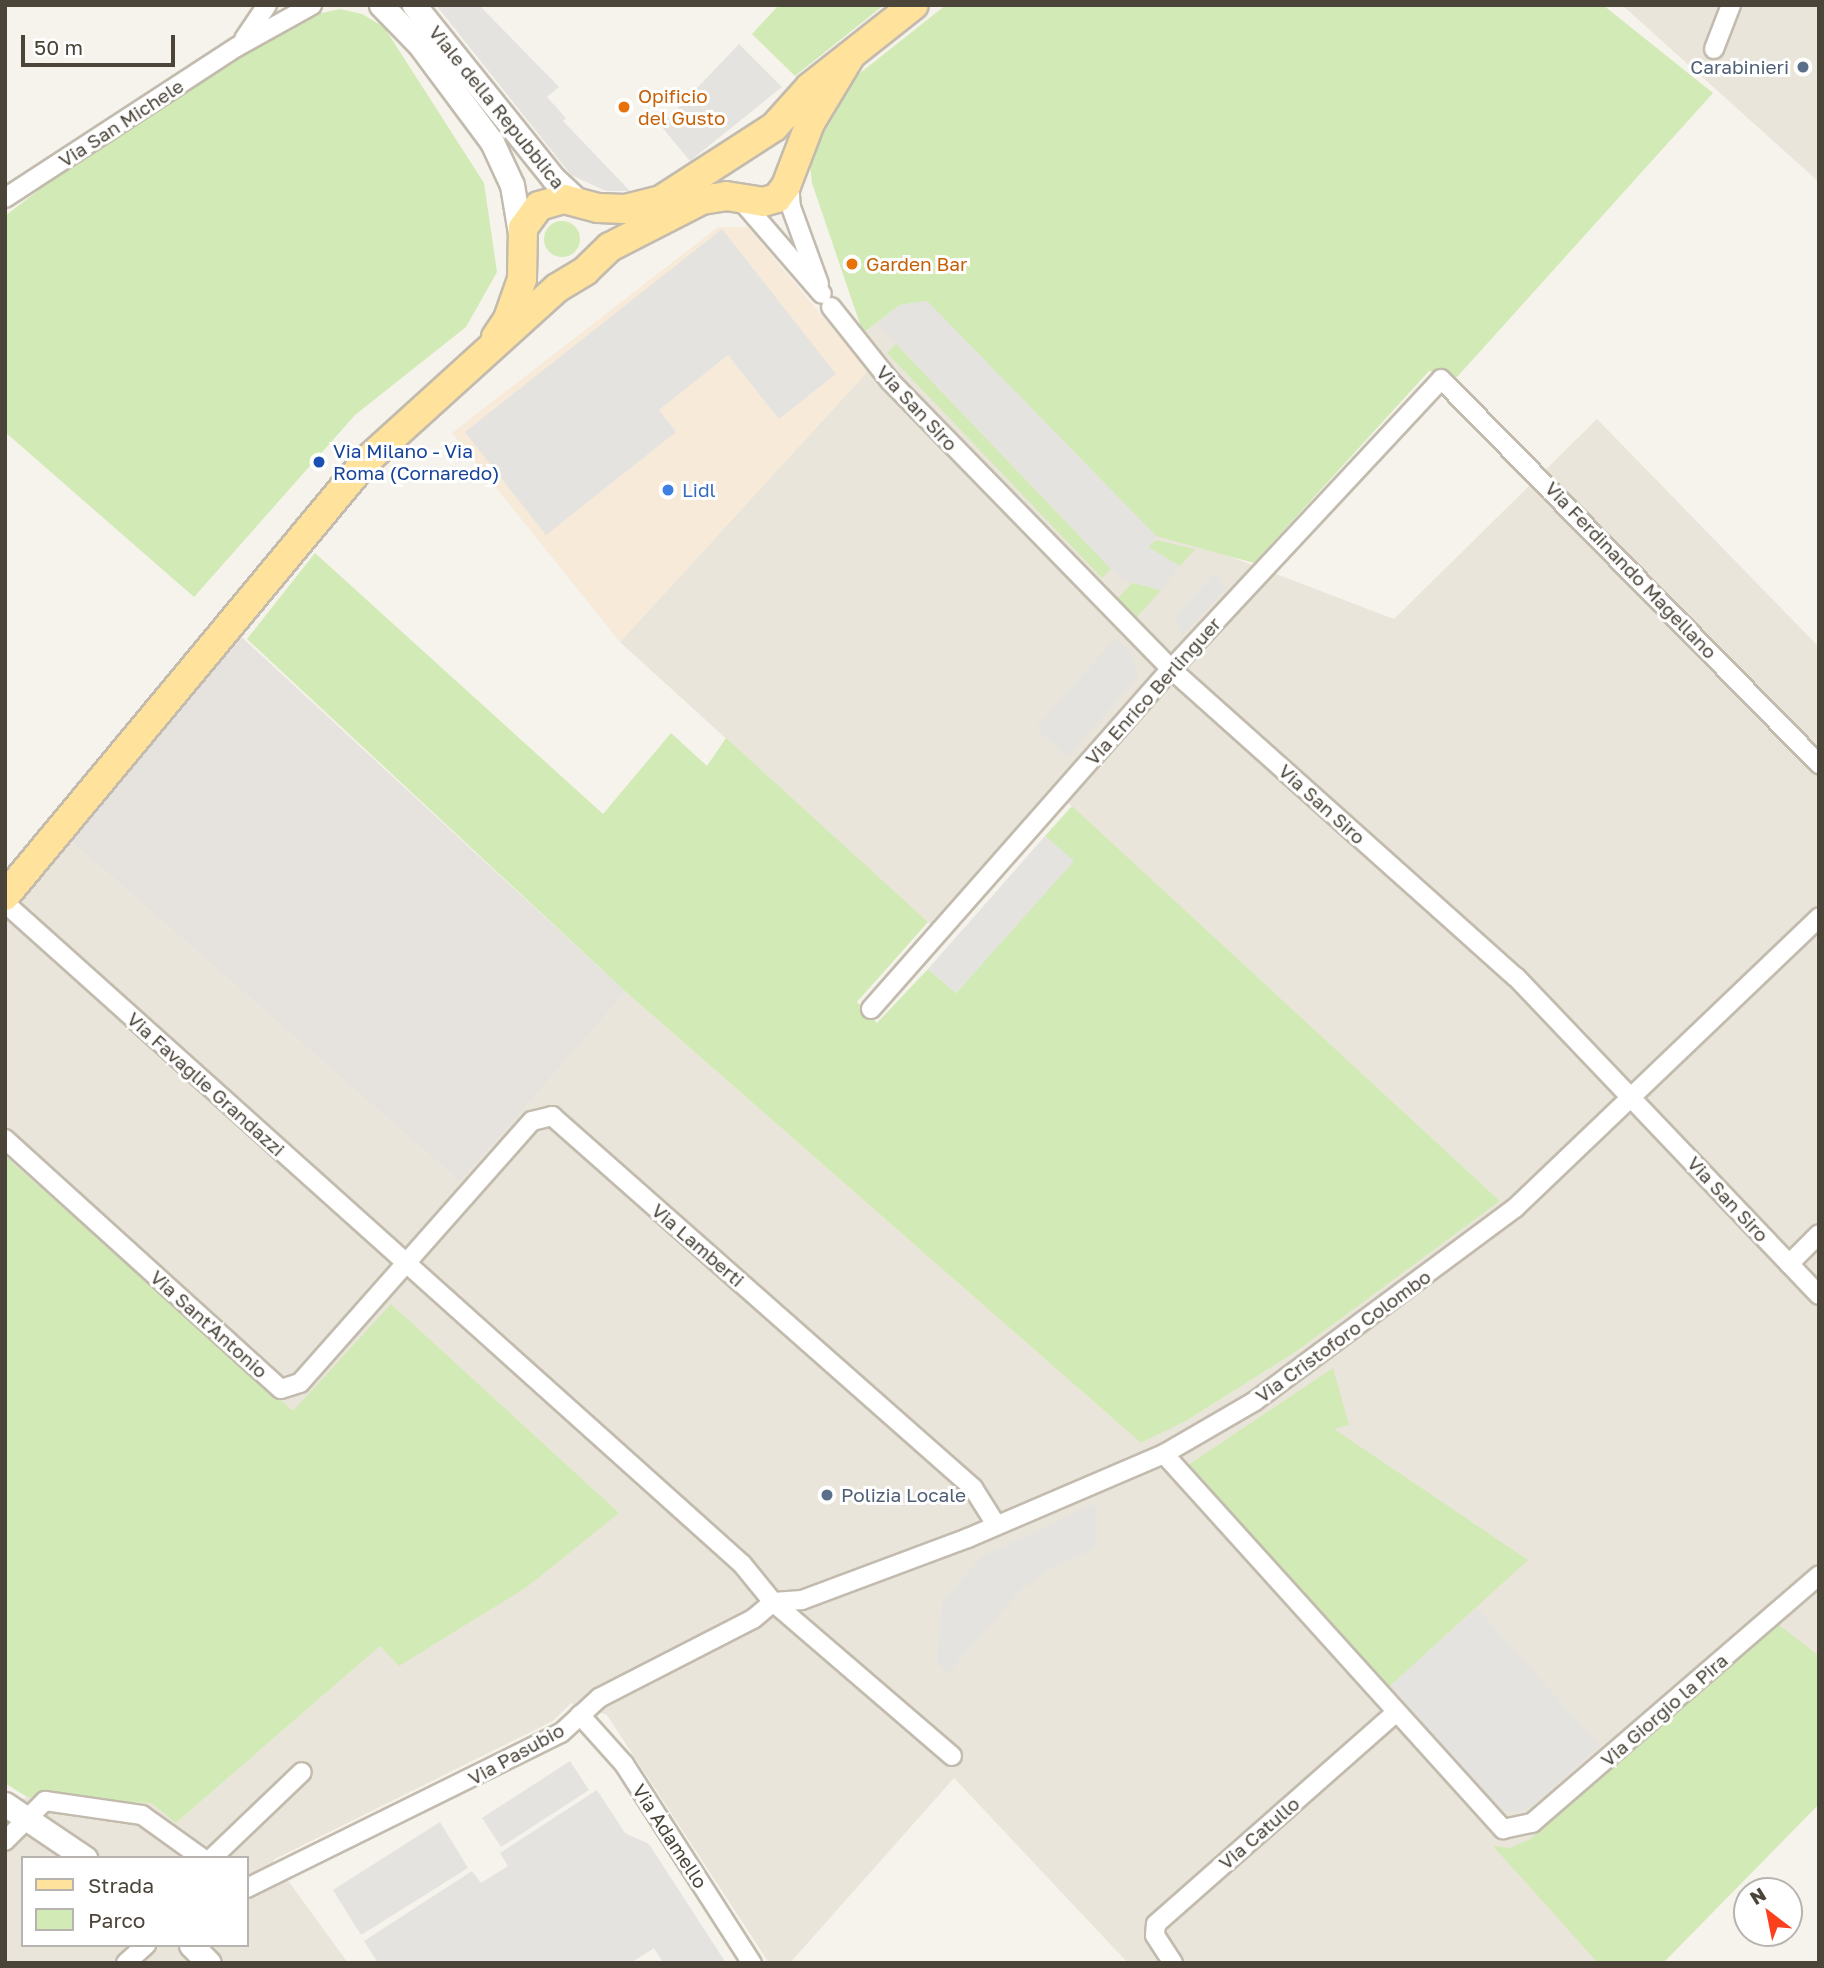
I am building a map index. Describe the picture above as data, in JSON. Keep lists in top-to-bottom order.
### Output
{
  "streets": {
    "street": [
      "Viale della Repubblica",
      "Via San Michele",
      "Via San Siro",
      "Via Ferdinando Magellano",
      "Via Enrico Berlinguer",
      "Via Favaglie Grandazzi",
      "Via Lamberti",
      "Via Sant'Antonio",
      "Via Cristoforo Colombo",
      "Via Giorgio la Pira",
      "Via Pasubio",
      "Via Catullo",
      "Via Adamello"
    ]
  },
  "crossings": [
    ["Via San Siro", "Via Enrico Berlinguer"],
    ["Via San Siro", "Via Cristoforo Colombo"],
    ["Via Ferdinando Magellano", "Via Enrico Berlinguer"],
    ["Via Favaglie Grandazzi", "Via Lamberti"],
    ["Via Favaglie Grandazzi", "Via Sant'Antonio"],
    ["Via Favaglie Grandazzi", "Via Cristoforo Colombo"],
    ["Via Favaglie Grandazzi", "Via Pasubio"],
    ["Via Lamberti", "Via Sant'Antonio"],
    ["Via Lamberti", "Via Cristoforo Colombo"],
    ["Via Cristoforo Colombo", "Via Pasubio"],
    ["Via Giorgio la Pira", "Via Catullo"],
    ["Via Pasubio", "Via Adamello"]
  ],
  "places": [
    "Carabinieri",
    "Opificio del Gusto",
    "Garden Bar",
    "Via Milano - Via Roma (Cornaredo)",
    "Lidl",
    "Polizia Locale"
  ],
  "legend": ["Strada", "Parco"],
  "scale_bar": "50 m",
  "north": "top left"
}
